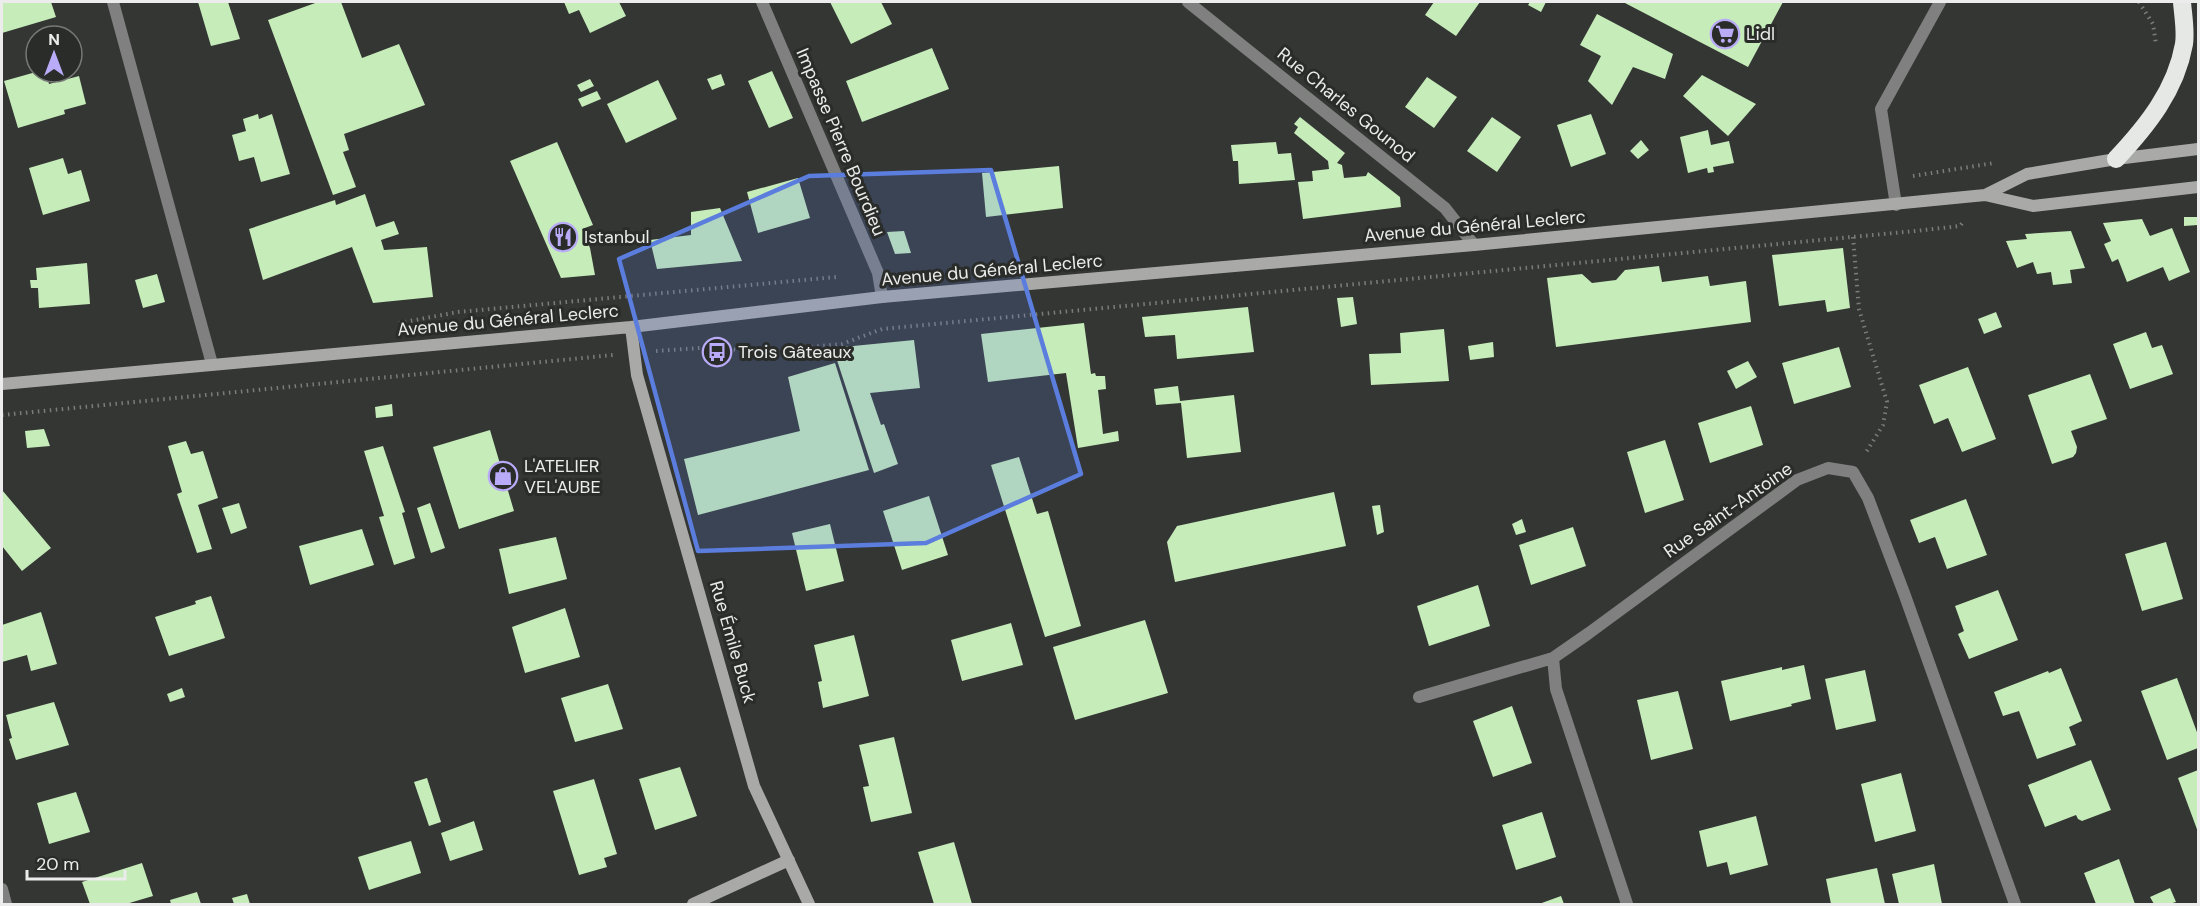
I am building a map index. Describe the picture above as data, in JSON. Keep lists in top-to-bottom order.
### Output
{
  "streets": {
    "main road": ["Avenue du Général Leclerc", "Rue Émile Buck"],
    "street": ["Rue Charles Gounod", "Impasse Pierre Bourdieu", "Rue Saint-Antoine"]
  },
  "crossings": [
    ["Rue Charles Gounod", "Avenue du Général Leclerc"],
    ["Impasse Pierre Bourdieu", "Avenue du Général Leclerc"],
    ["Avenue du Général Leclerc", "Rue Émile Buck"]
  ],
  "places": {
    "supermarket": ["Lidl"],
    "restaurant": ["Istanbul"],
    "bus stop": ["Trois Gâteaux"],
    "shop": ["L'ATELIER VEL'AUBE"]
  },
  "scale_bar": "20 m",
  "north": "top"
}
